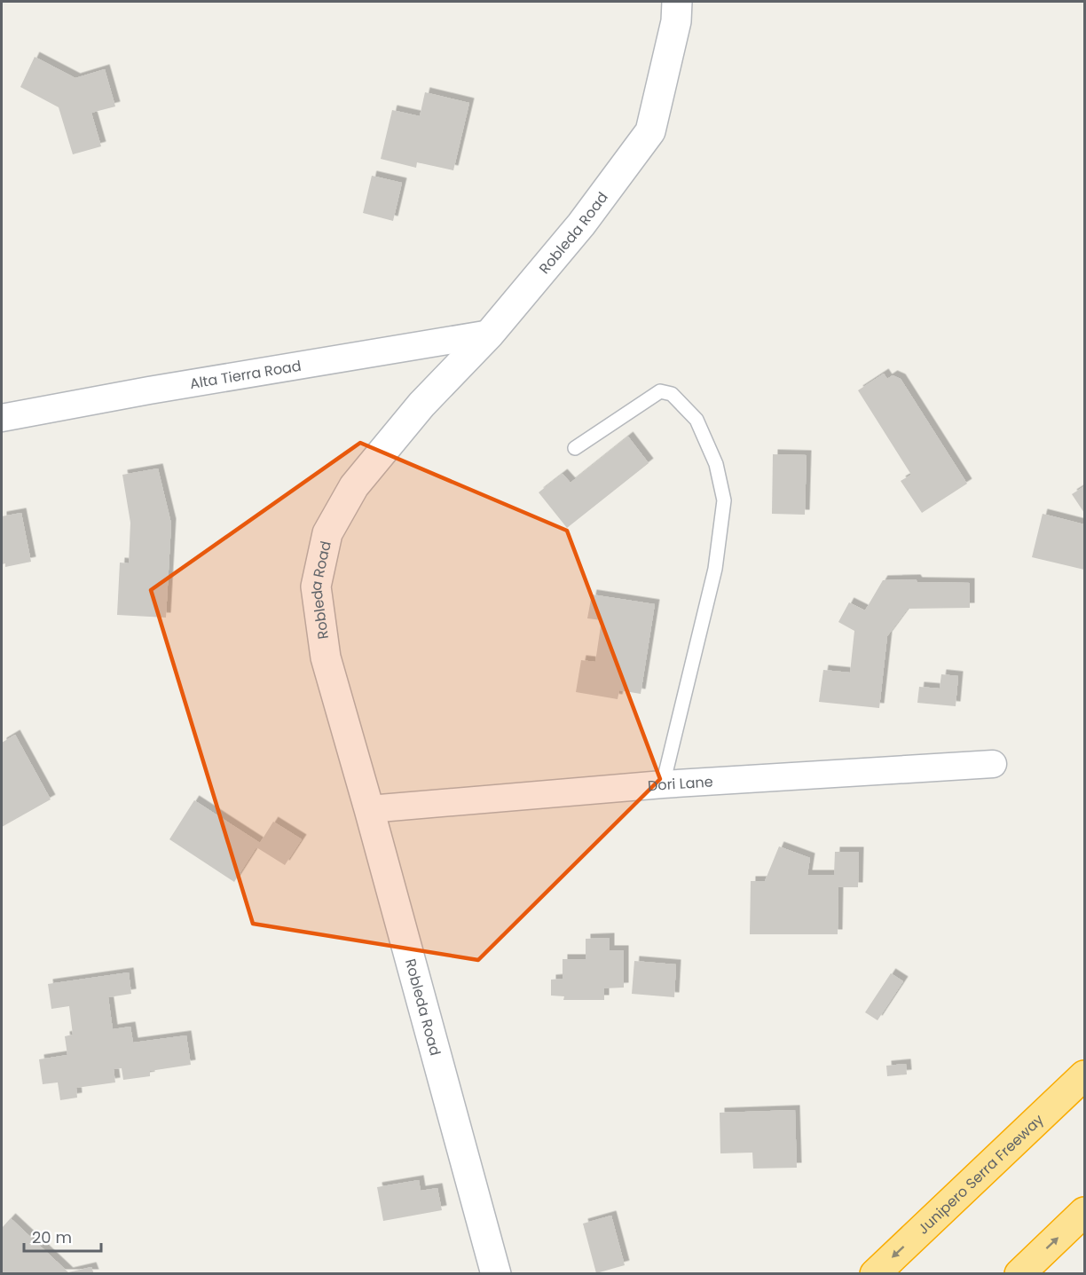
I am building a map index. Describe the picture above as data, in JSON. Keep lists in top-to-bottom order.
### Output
{
  "streets": {
    "highway": ["Junipero Serra Freeway"],
    "street": ["Robleda Road", "Alta Tierra Road", "Dori Lane"]
  },
  "crossings": [
    ["Robleda Road", "Alta Tierra Road"],
    ["Robleda Road", "Dori Lane"]
  ],
  "scale_bar": "20 m"
}
